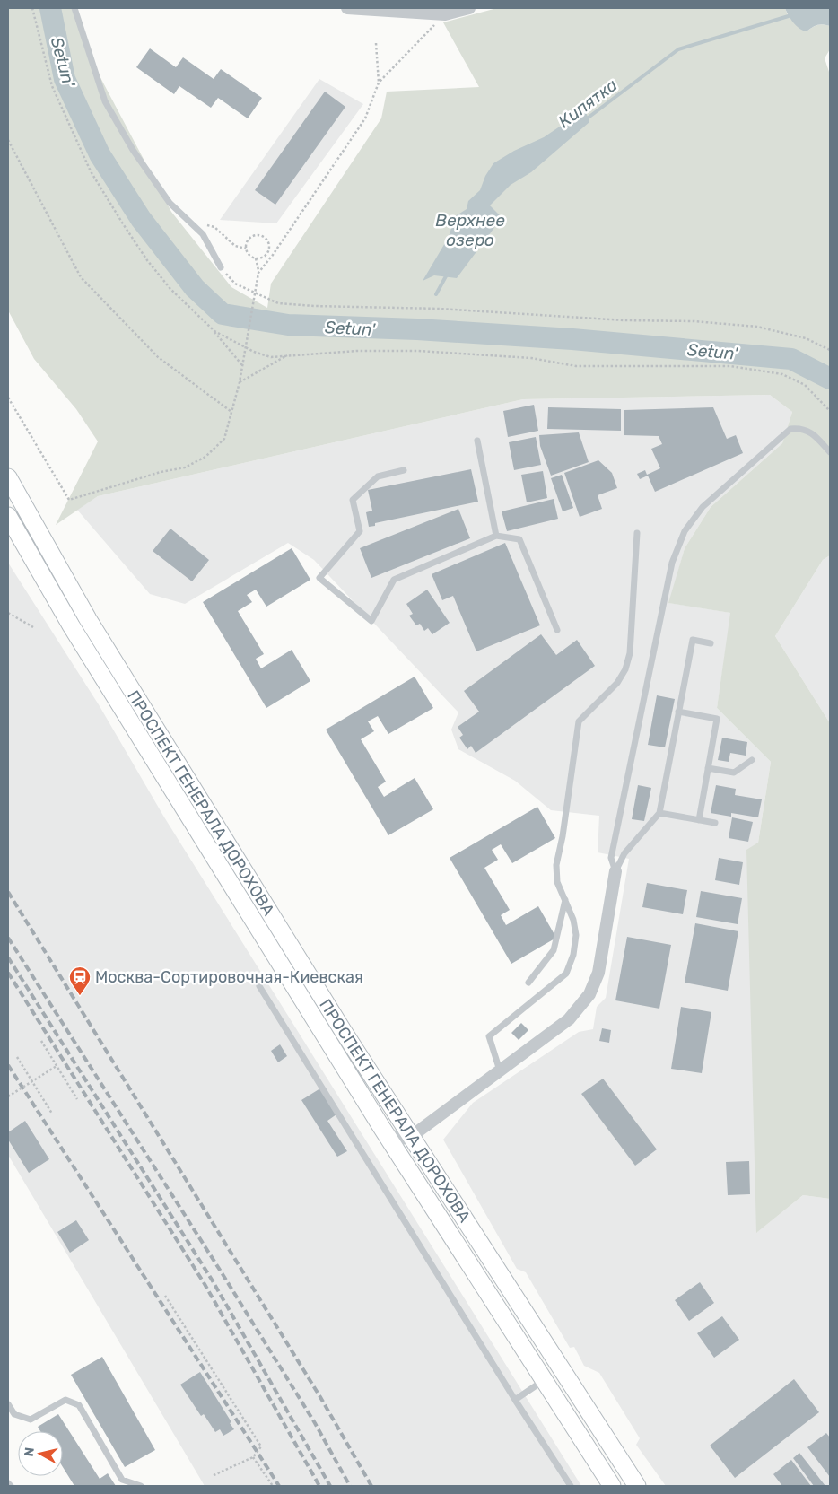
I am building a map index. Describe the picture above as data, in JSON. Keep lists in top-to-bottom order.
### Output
{
  "streets": {
    "main road": ["ПРОСПЕКТ ГЕНЕРАЛА ДОРОХОВА"]
  },
  "water": ["Setun'", "Кипятка", "Верхнее озеро"],
  "places": {
    "station": ["Москва-Сортировочная-Киевская"]
  },
  "north": "left"
}
